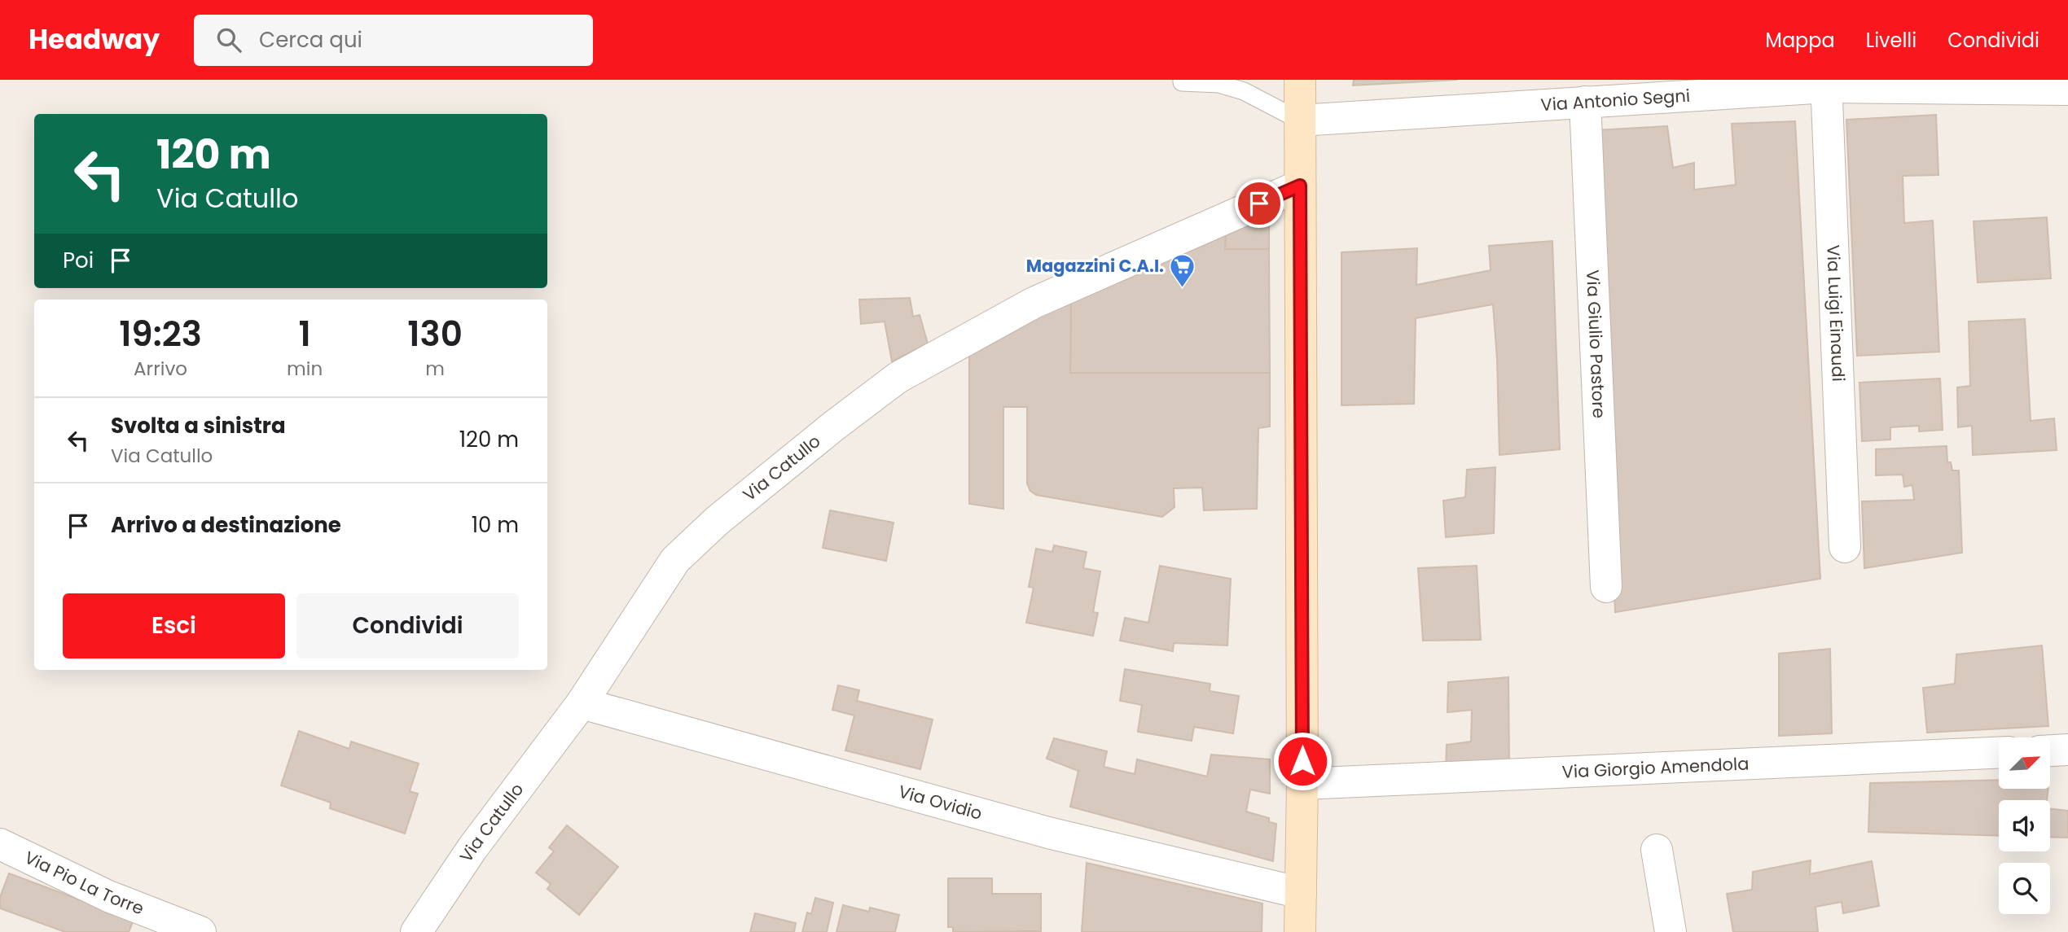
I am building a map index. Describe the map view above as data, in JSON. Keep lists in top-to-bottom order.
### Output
{
  "streets": {
    "street": [
      "Via Antonio Segni",
      "Via Luigi Einaudi",
      "Via Giulio Pastore",
      "Via Catullo",
      "Via Giorgio Amendola",
      "Via Ovidio",
      "Via Pio La Torre"
    ]
  },
  "crossings": [
    ["Via Antonio Segni", "Via Luigi Einaudi"],
    ["Via Antonio Segni", "Via Giulio Pastore"],
    ["Via Catullo", "Via Ovidio"]
  ],
  "places": {
    "supermarket": ["Magazzini C.A.I."]
  },
  "north": "top right",
  "page": {
    "header": "Headway",
    "search": "Cerca qui",
    "nav": ["Mappa", "Livelli", "Condividi"],
    "turn": ["120 m", "Via Catullo"],
    "then": "Poi",
    "eta": [
      "19:23",
      "Arrivo",
      "1",
      "min",
      "130",
      "m"
    ],
    "list": [
      {
        "name": "Svolta a sinistra",
        "note": "Via Catullo",
        "value": "120 m"
      },
      {
        "name": "Arrivo a destinazione",
        "value": "10 m"
      }
    ],
    "buttons": ["Esci", "Condividi"]
  }
}
